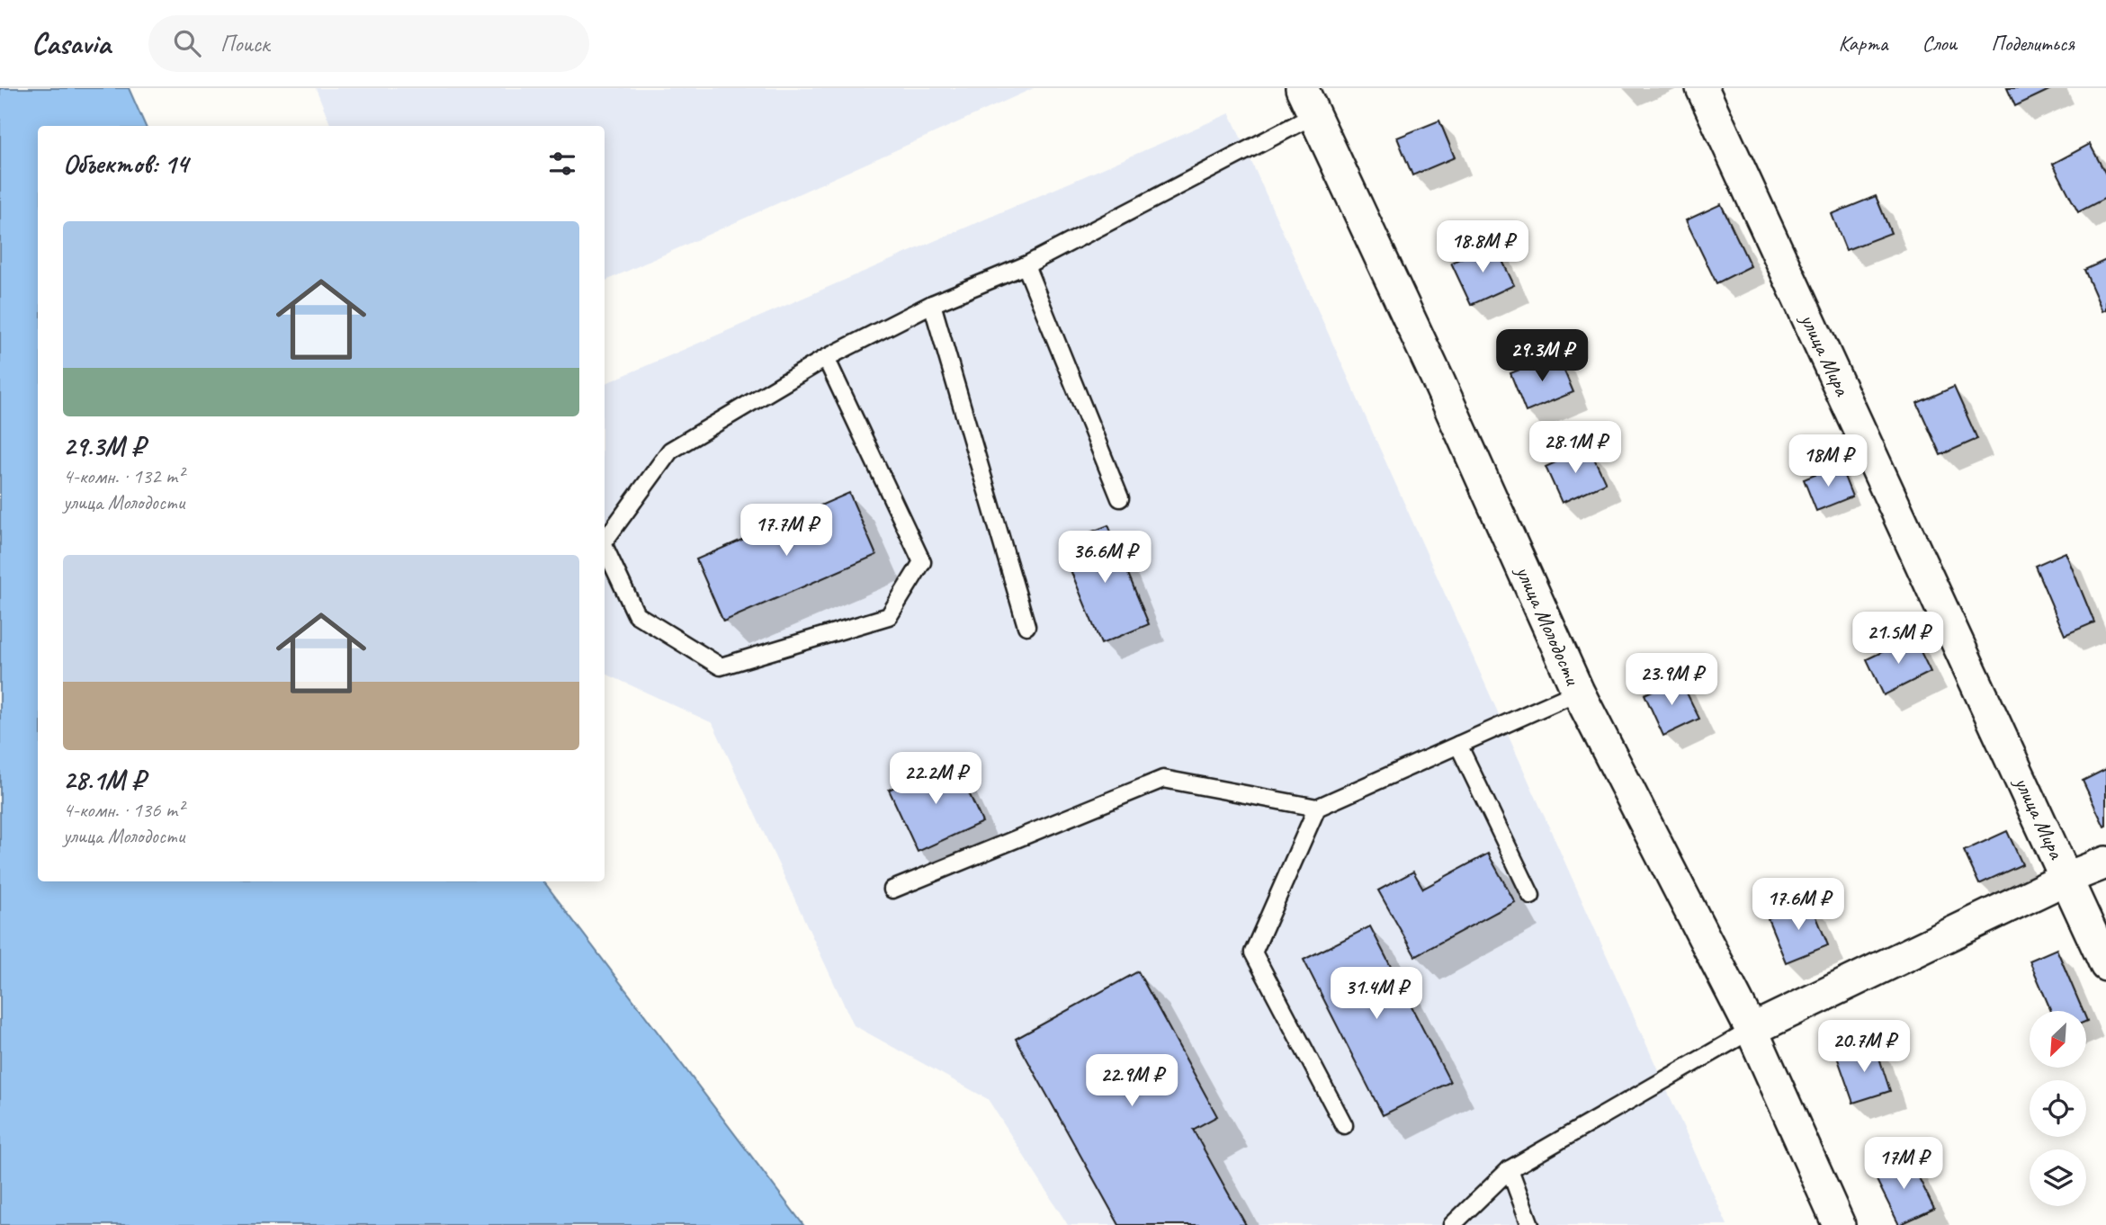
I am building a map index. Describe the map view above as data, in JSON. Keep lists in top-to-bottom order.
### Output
{
  "streets": {
    "street": ["улица Мира", "улица Молодости"]
  },
  "north": "bottom left",
  "page": {
    "header": "Casavia",
    "search": "Поиск",
    "nav": ["Карта", "Слои", "Поделиться"],
    "heading": "Объектов: 14",
    "list": [
      {
        "name": "29.3M ₽",
        "note": "4-комн. · 132 m² · улица Молодости"
      },
      {
        "name": "28.1M ₽",
        "note": "4-комн. · 136 m² · улица Молодости"
      }
    ],
    "price": [
      "18.8M ₽",
      "29.3M ₽",
      "28.1M ₽",
      "18M ₽",
      "17.7M ₽",
      "36.6M ₽",
      "21.5M ₽",
      "23.9M ₽",
      "22.2M ₽",
      "17.6M ₽",
      "31.4M ₽",
      "20.7M ₽",
      "22.9M ₽",
      "17M ₽"
    ]
  }
}
